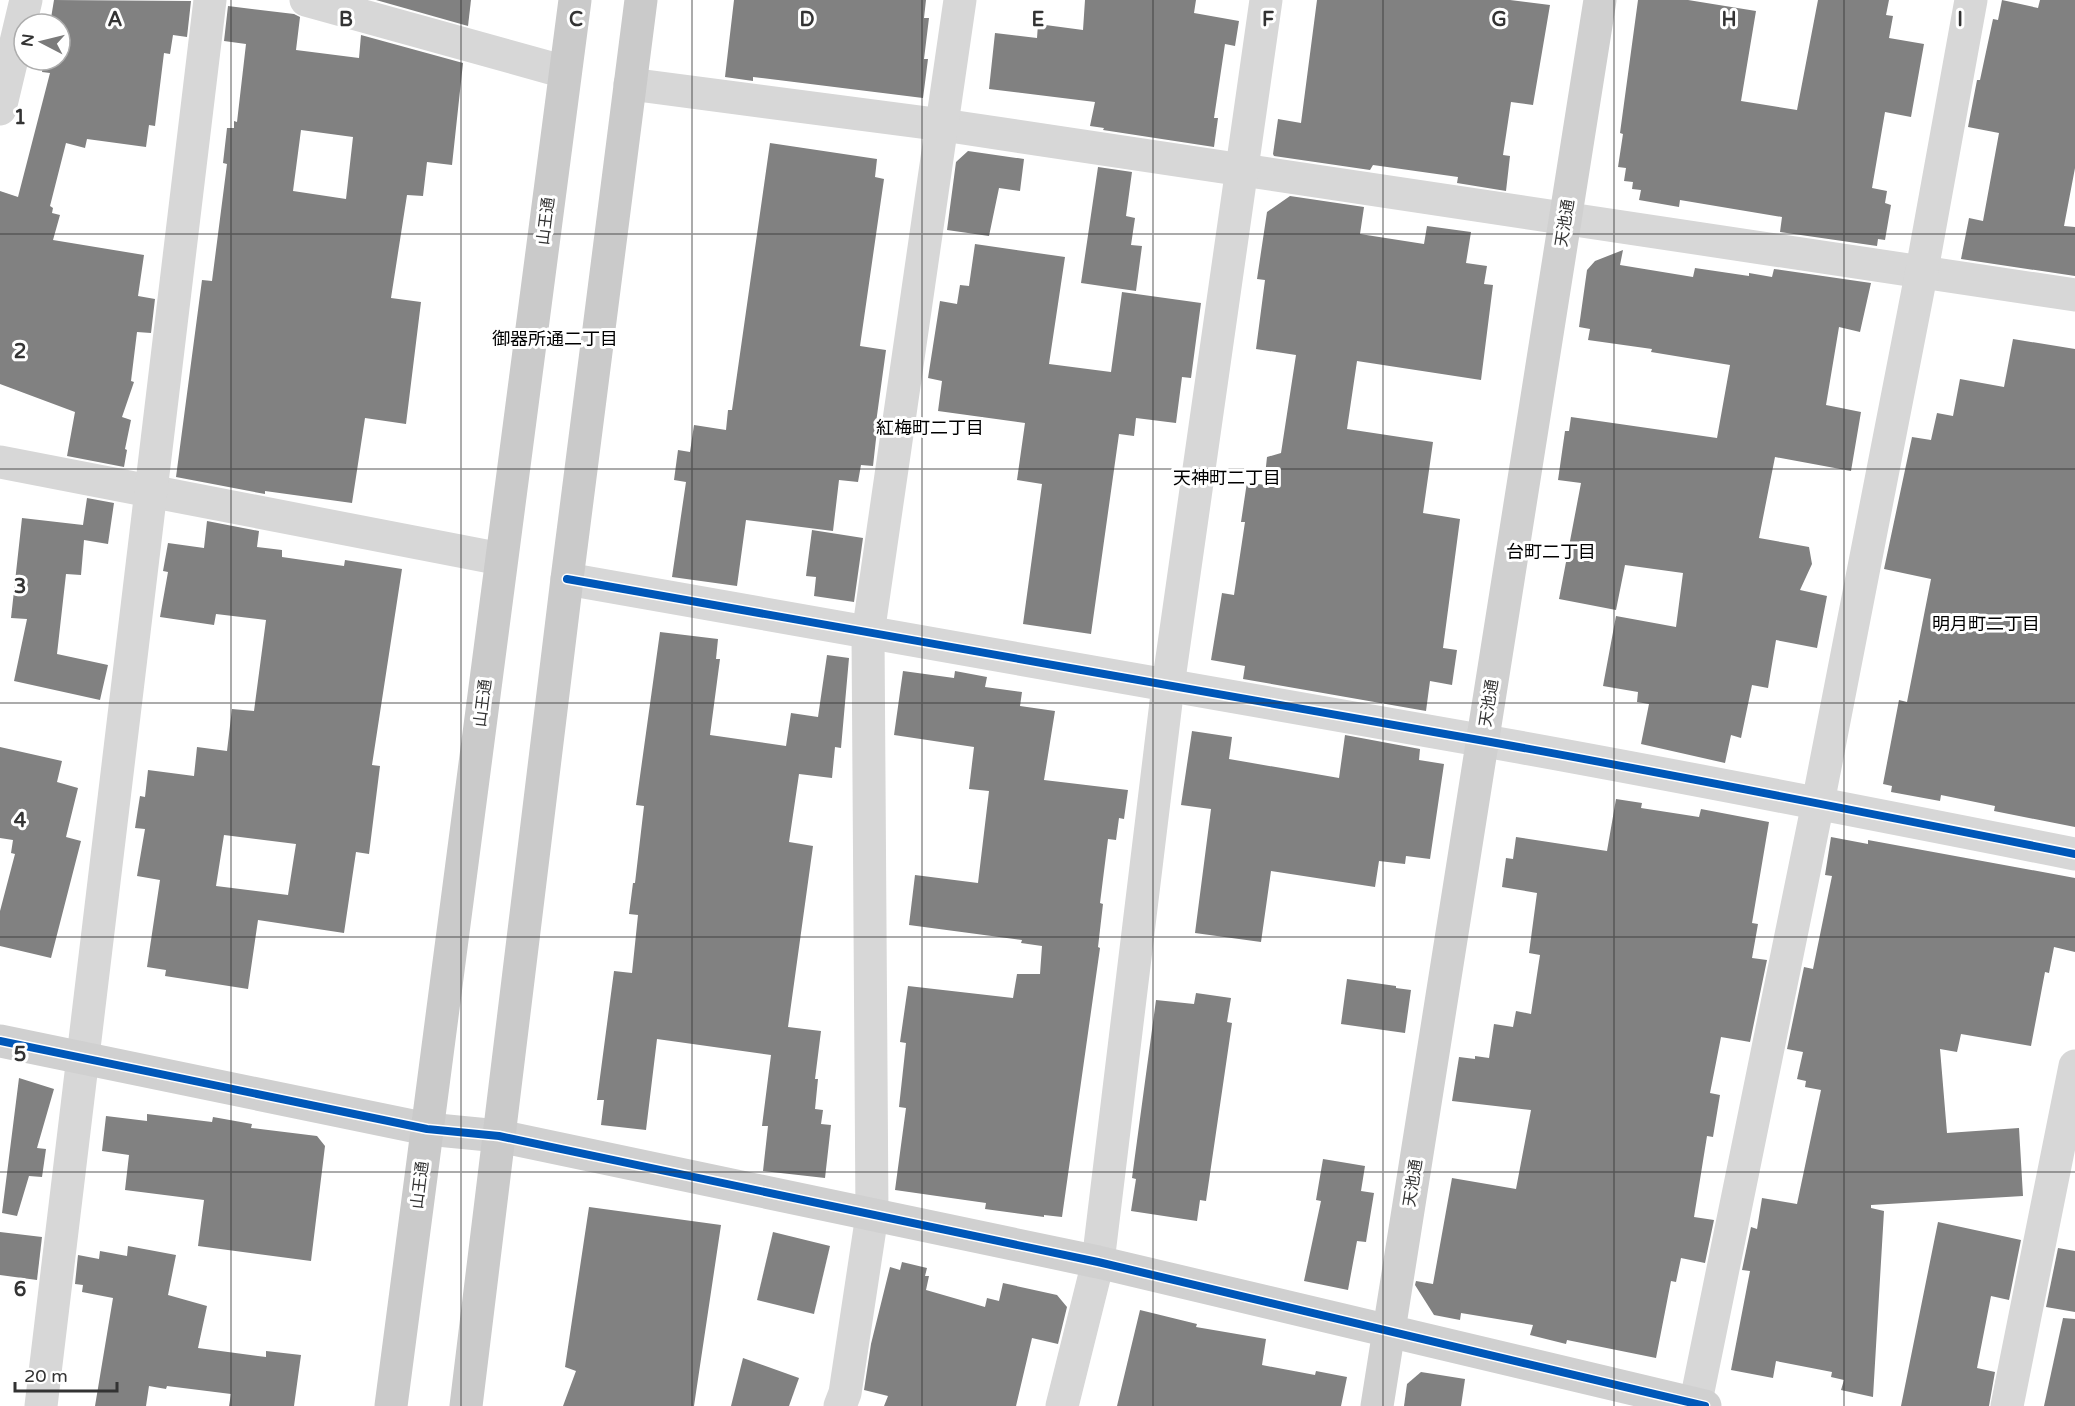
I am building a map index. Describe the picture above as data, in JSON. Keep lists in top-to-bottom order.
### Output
{
  "streets": {
    "main road": ["山王通"],
    "street": ["天池通"]
  },
  "districts": [
    "御器所通二丁目",
    "紅梅町二丁目",
    "天神町二丁目",
    "台町二丁目",
    "明月町二丁目"
  ],
  "scale_bar": "20 m",
  "north": "left",
  "grid": {
    "columns": [
      "A",
      "B",
      "C",
      "D",
      "E",
      "F",
      "G",
      "H",
      "I"
    ],
    "rows": [
      "1",
      "2",
      "3",
      "4",
      "5",
      "6"
    ]
  }
}
